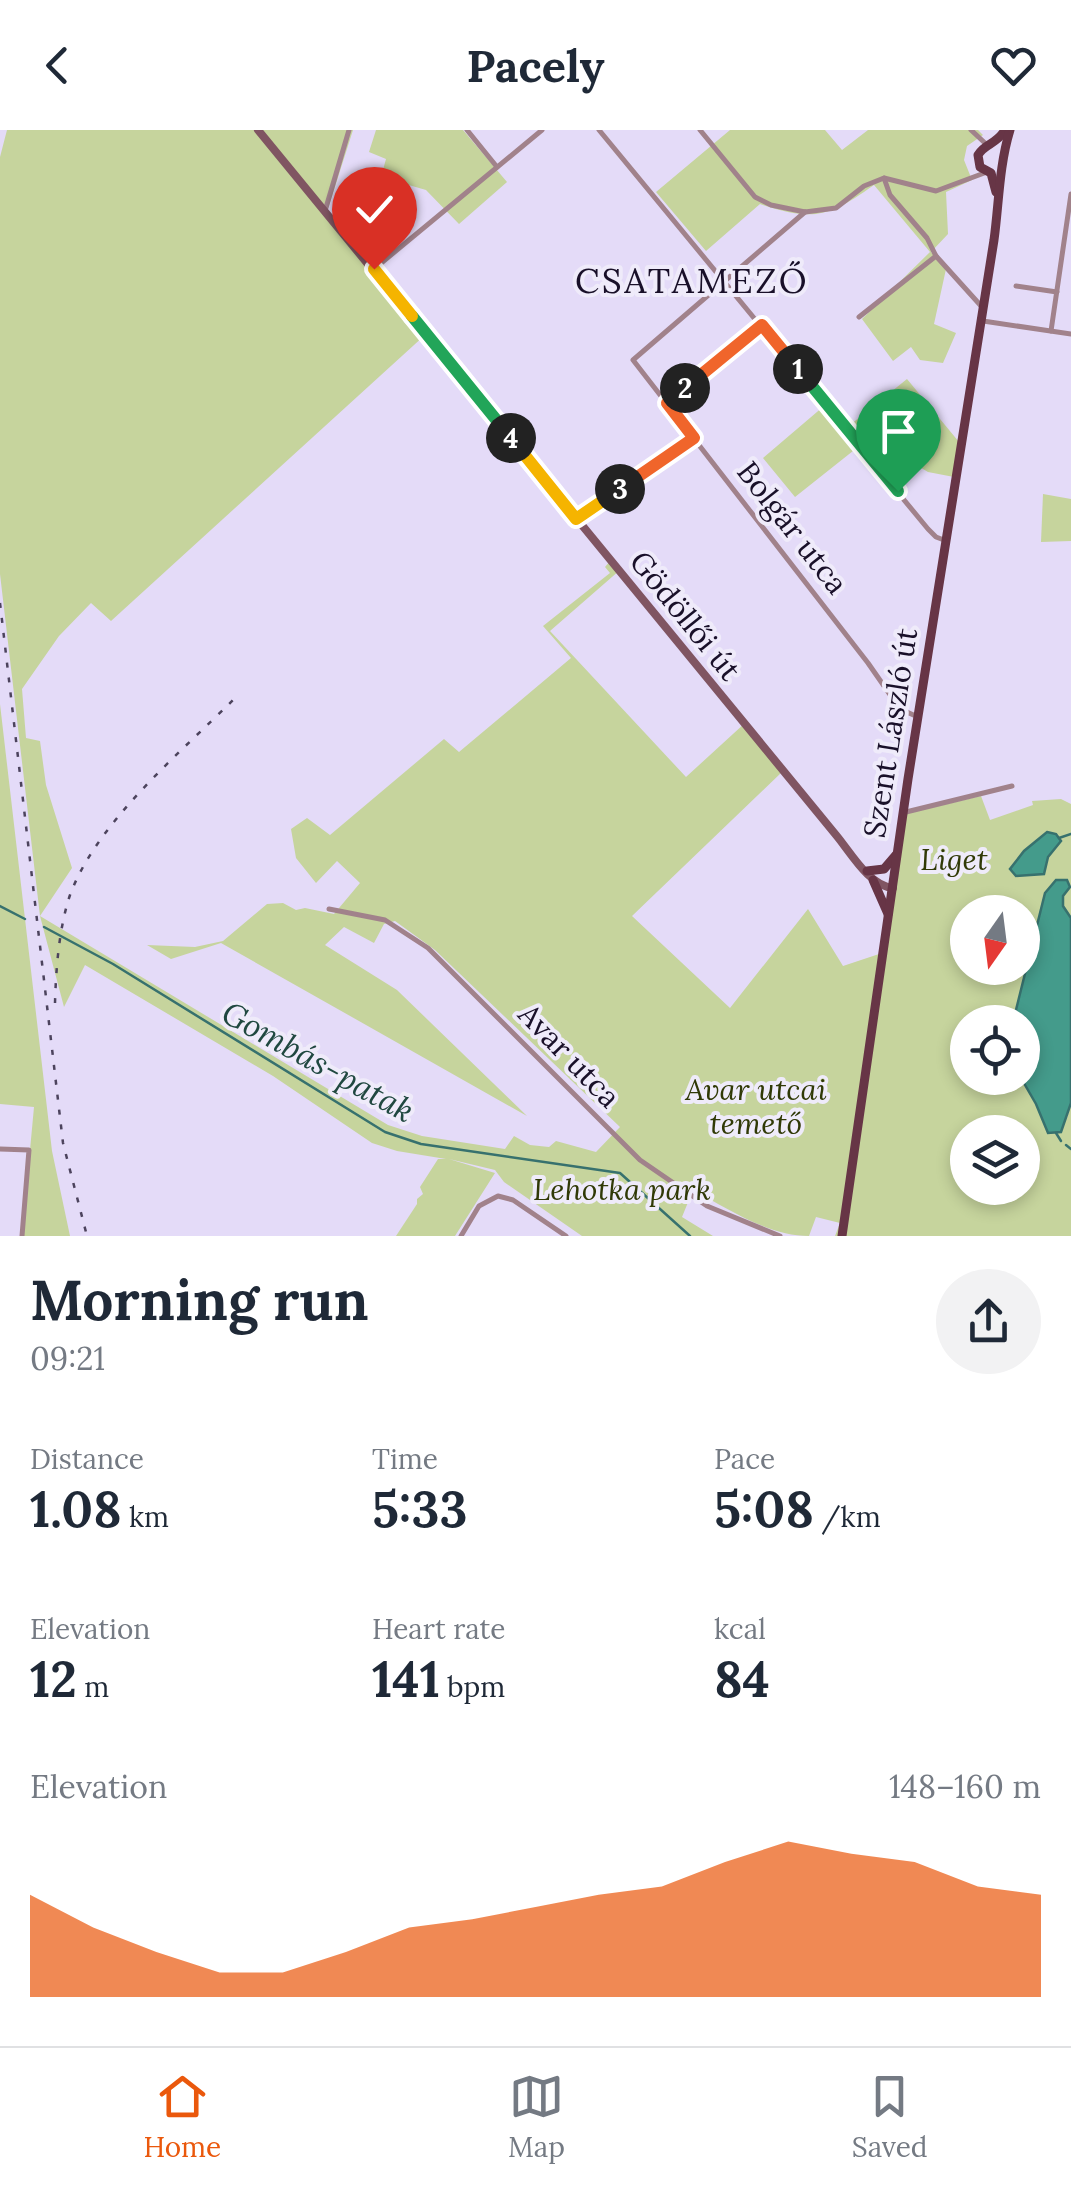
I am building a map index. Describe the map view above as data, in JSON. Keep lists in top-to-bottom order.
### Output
{
  "streets": {
    "main road": ["Gödöllői út", "Szent László út"],
    "street": ["Bolgár utca", "Avar utca"]
  },
  "crossings": [
    ["Bolgár utca", "Szent László út"],
    ["Gödöllői út", "Szent László út"]
  ],
  "districts": ["CSATAMEZŐ"],
  "water": ["Gombás-patak"],
  "parks": ["Liget", "Avar utcai temető", "Lehotka park"],
  "north": "bottom",
  "page": {
    "header": "Pacely",
    "pins": [
      "1",
      "2",
      "4",
      "3"
    ],
    "heading": ["Morning run", "09:21"],
    "stats": [
      ["Distance", "1.08 km"],
      ["Time", "5:33"],
      ["Pace", "5:08 /km"],
      ["Elevation", "12 m"],
      ["Heart rate", "141 bpm"],
      ["kcal", "84"]
    ],
    "chart": ["Elevation", "148–160 m"],
    "tabs": ["Home", "Map", "Saved"]
  }
}
